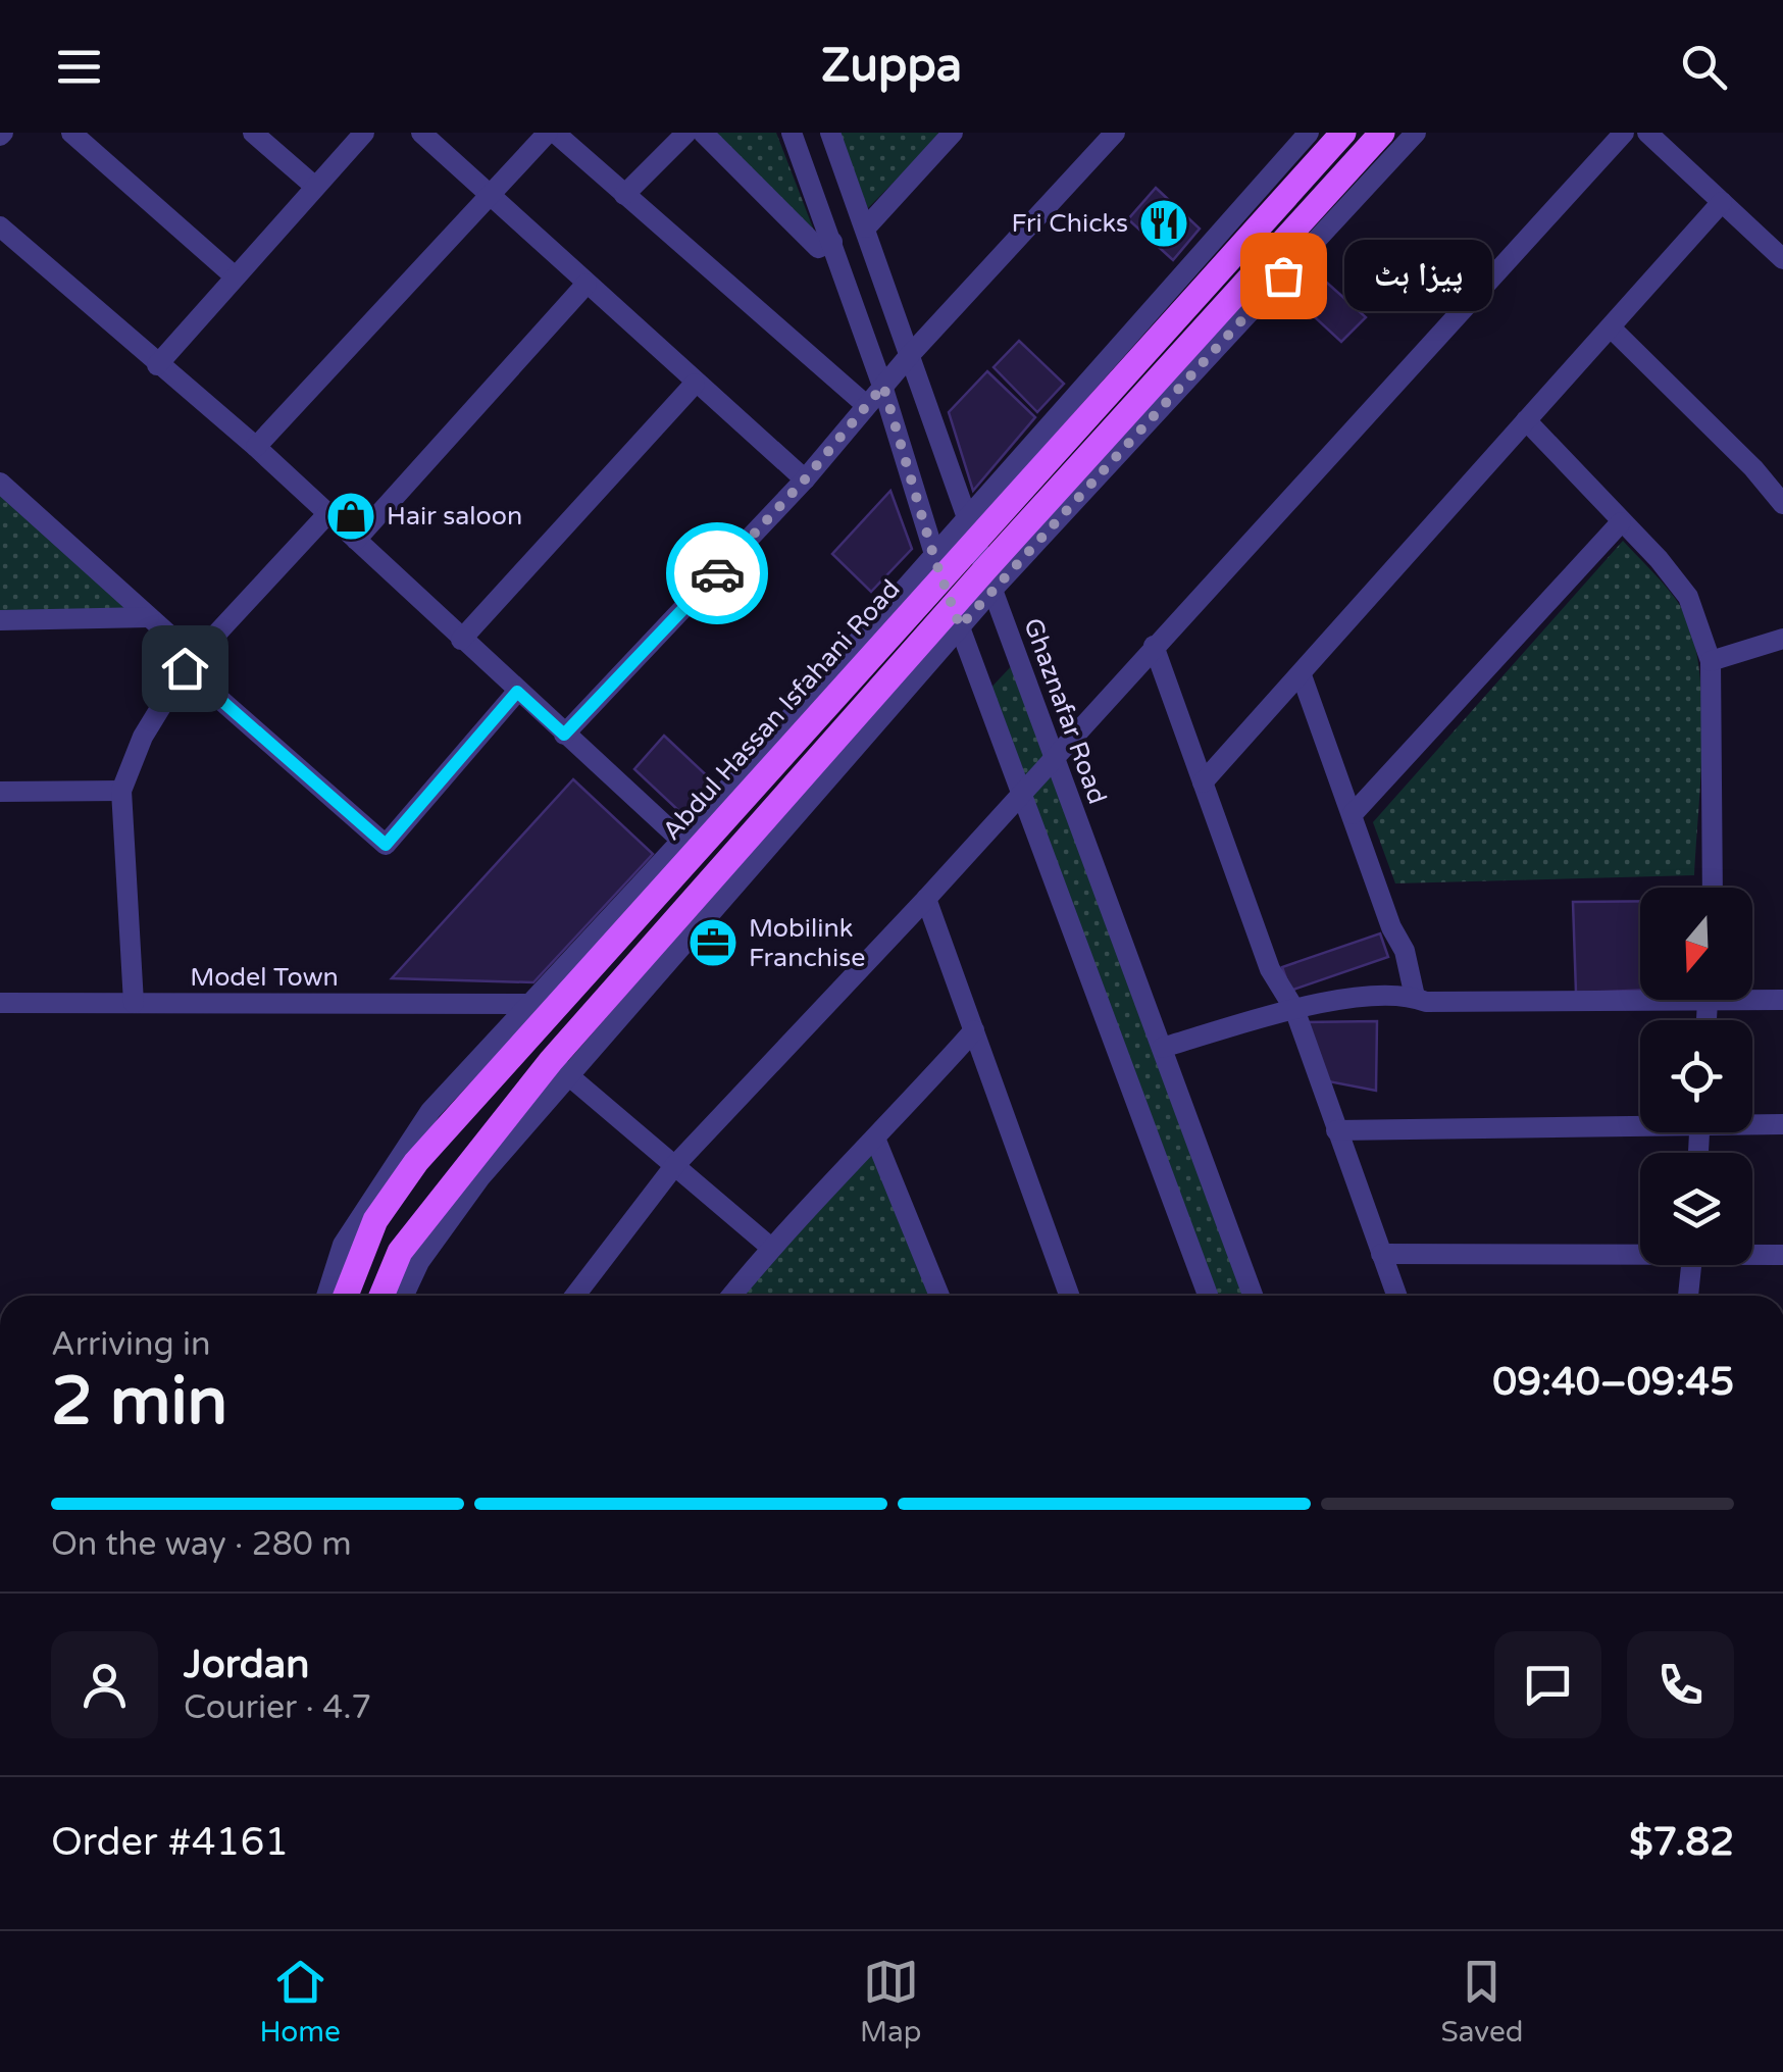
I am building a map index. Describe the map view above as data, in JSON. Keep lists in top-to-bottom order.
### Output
{
  "streets": {
    "main road": ["Abdul Hassan Isfahani Road"],
    "street": ["Ghaznafar Road", "Model Town"]
  },
  "crossings": [
    ["Abdul Hassan Isfahani Road", "Ghaznafar Road"]
  ],
  "places": {
    "restaurant": ["Fri Chicks"],
    "other": ["پیزا ہٹ"],
    "shop": ["Hair saloon"],
    "office": ["Mobilink Franchise"]
  },
  "north": "bottom",
  "page": {
    "header": "Zuppa",
    "bubble": "پیزا ہٹ",
    "heading": ["2 min", "Arriving in", "09:40–09:45"],
    "panel": [
      "Jordan",
      "Courier · 4.7",
      "Order #4161",
      "$7.82"
    ],
    "bar": "On the way · 280 m",
    "tabs": ["Home", "Map", "Saved"]
  }
}
